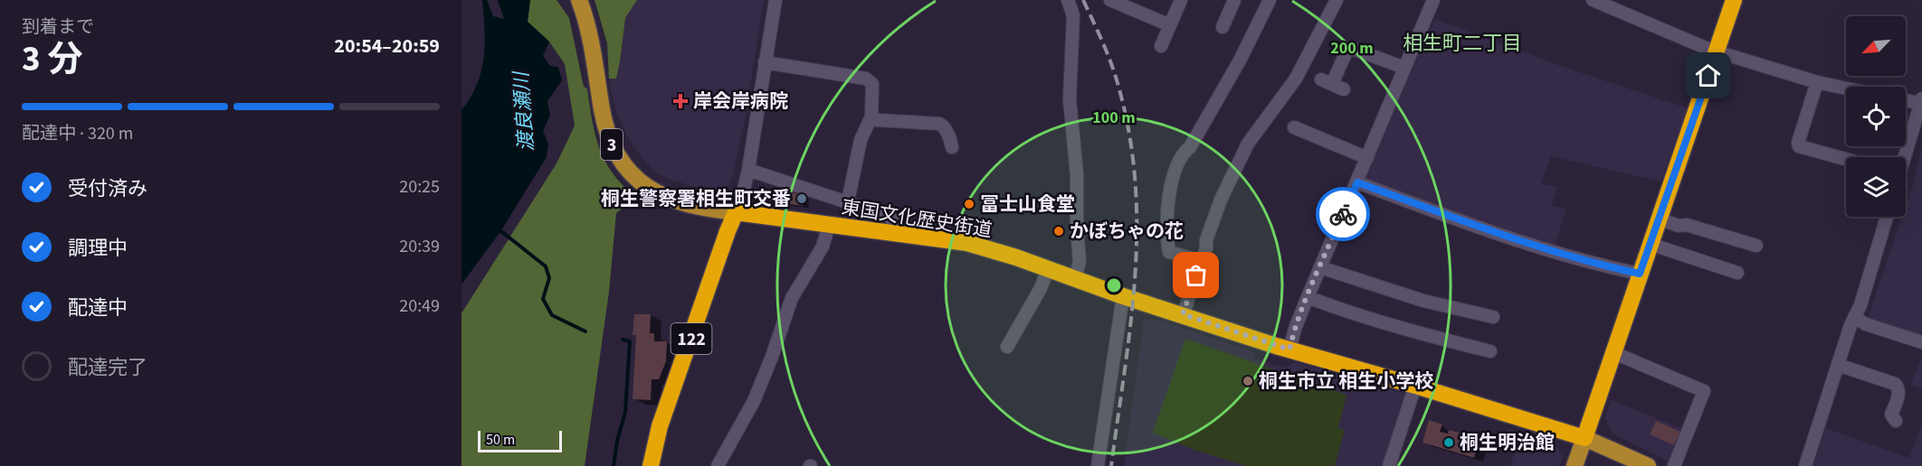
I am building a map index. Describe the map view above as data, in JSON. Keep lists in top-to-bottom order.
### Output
{
  "streets": {
    "highway": ["東国文化歴史街道", "122"],
    "main road": ["3"]
  },
  "crossings": [
    ["3", "東国文化歴史街道"],
    ["3", "122"],
    ["東国文化歴史街道", "122"]
  ],
  "districts": ["相生町二丁目"],
  "water": ["渡良瀬川"],
  "places": {
    "health": ["岸会岸病院"],
    "other": [
      "桐生警察署相生町交番",
      "冨士山食堂",
      "かぼちゃの花",
      "桐生市立 相生小学校",
      "桐生明治館"
    ]
  },
  "scale_bar": "50 m",
  "north": "bottom left",
  "page": {
    "heading": ["3 分", "到着まで", "20:54–20:59"],
    "bar": "配達中 · 320 m",
    "list": [
      ["受付済み", "20:25"],
      ["調理中", "20:39"],
      ["配達中", "20:49"],
      "配達完了"
    ],
    "scale": "50 m"
  },
  "rings": ["200 m", "100 m"]
}
